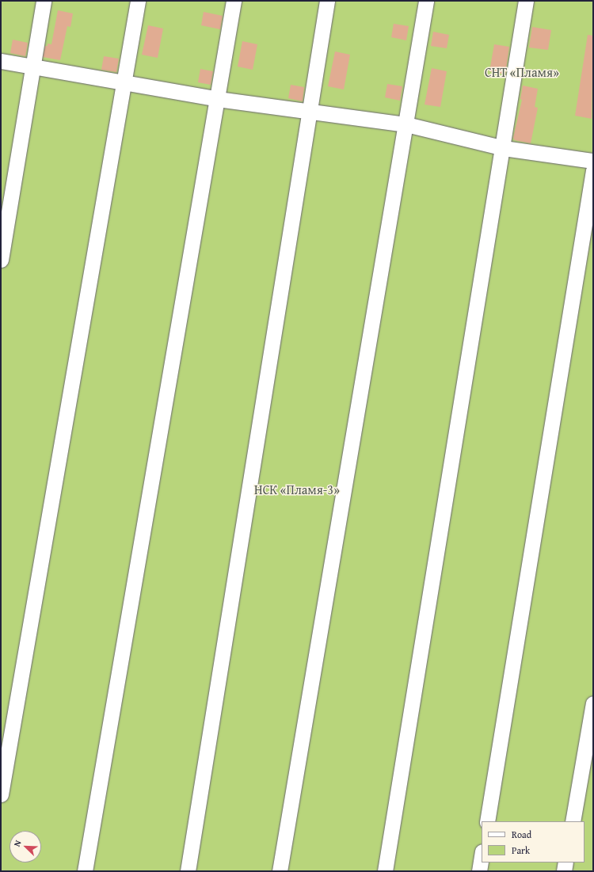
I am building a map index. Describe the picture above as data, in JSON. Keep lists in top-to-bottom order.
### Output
{
  "parks": ["СНТ «Пламя»", "НСК «Пламя-3»"],
  "legend": ["Road", "Park"],
  "north": "top left"
}
